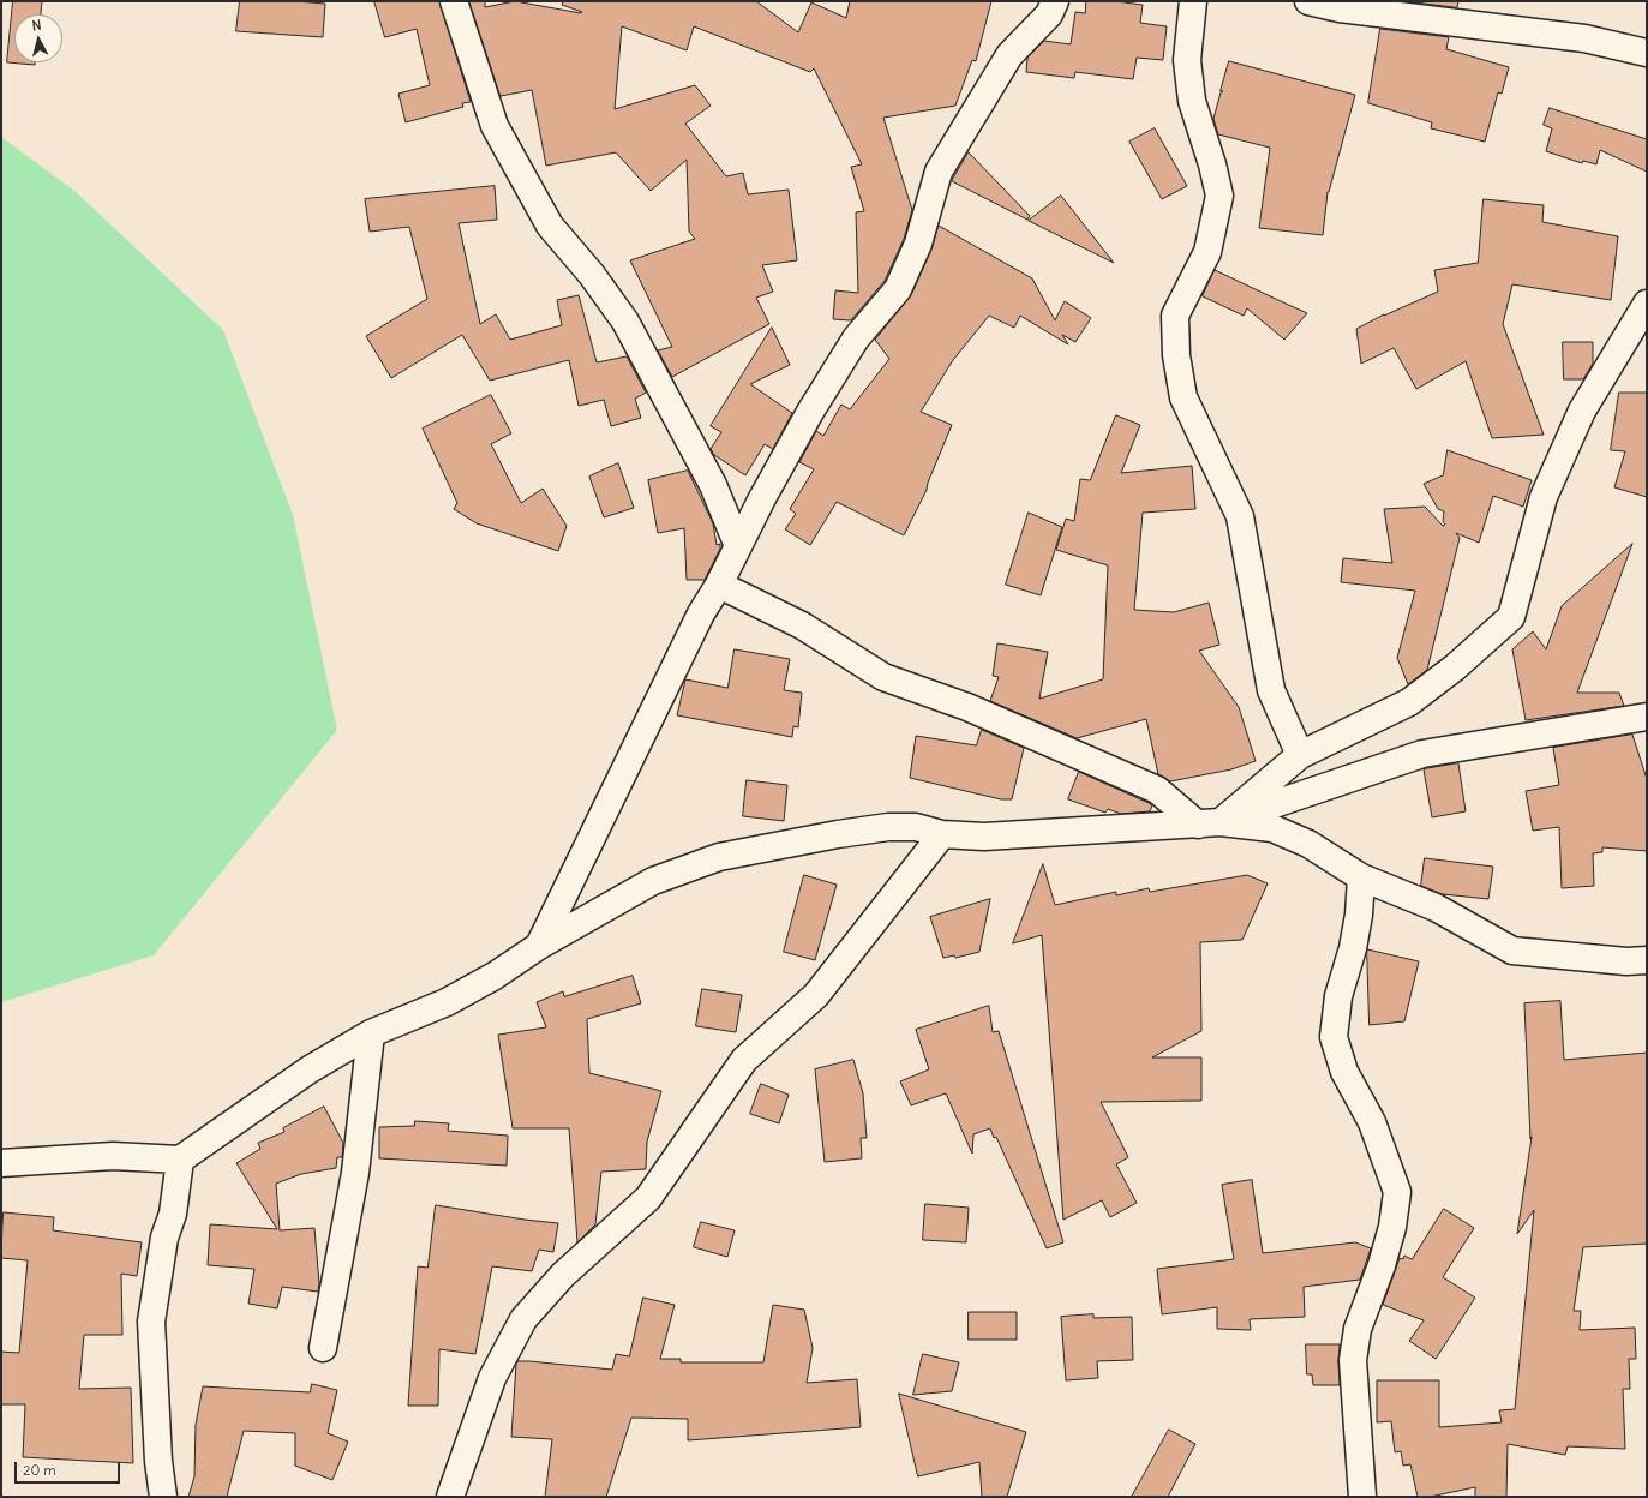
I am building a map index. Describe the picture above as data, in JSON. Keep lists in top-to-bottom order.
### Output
{
  "scale_bar": "20 m",
  "north": "top"
}
